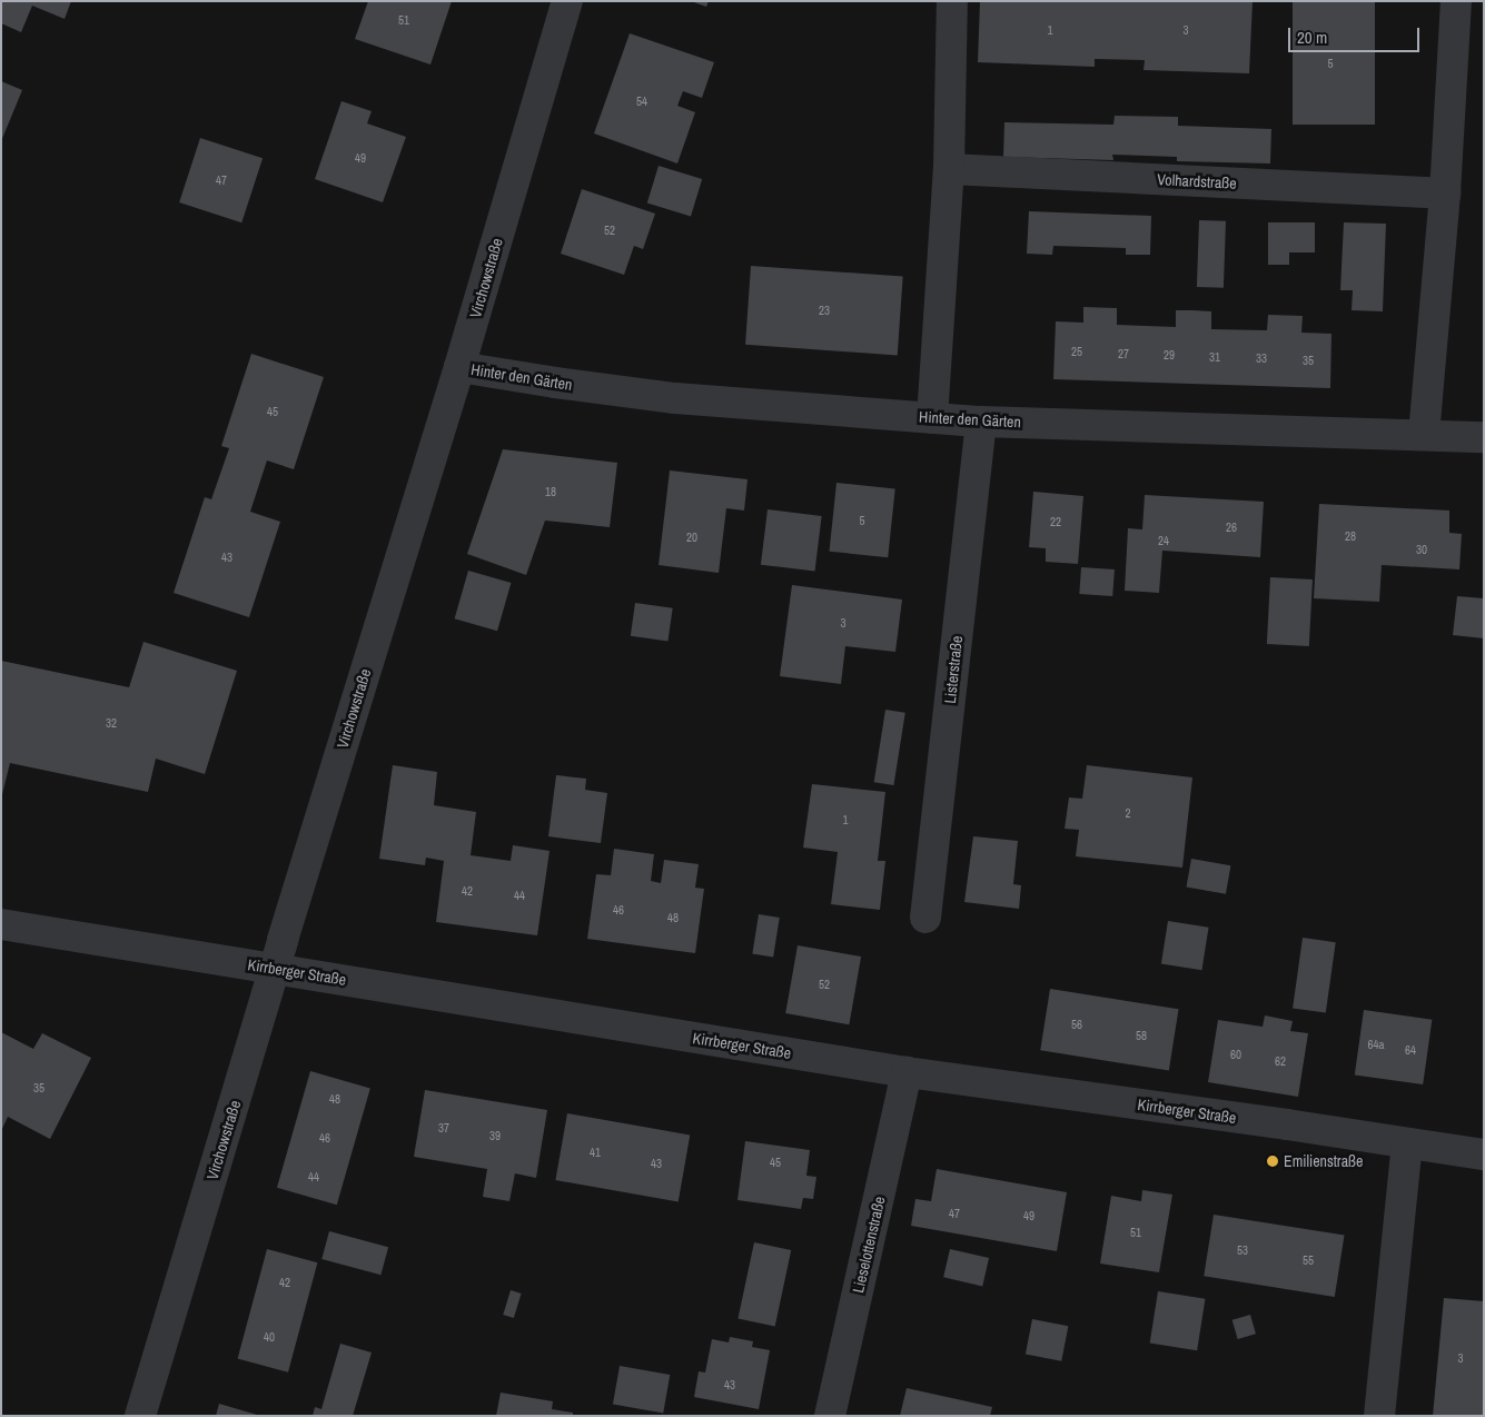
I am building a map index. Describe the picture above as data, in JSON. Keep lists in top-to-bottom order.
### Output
{
  "streets": {
    "street": [
      "Volhardstraße",
      "Virchowstraße",
      "Hinter den Gärten",
      "Listerstraße",
      "Kirrberger Straße",
      "Lieselottenstraße"
    ]
  },
  "crossings": [
    ["Virchowstraße", "Hinter den Gärten"],
    ["Virchowstraße", "Kirrberger Straße"],
    ["Hinter den Gärten", "Listerstraße"],
    ["Kirrberger Straße", "Lieselottenstraße"]
  ],
  "places": ["Emilienstraße"],
  "house_numbers": [
    "51",
    "1",
    "3",
    "5",
    "54",
    "49",
    "47",
    "52",
    "23",
    "25",
    "27",
    "29",
    "31",
    "33",
    "35",
    "45",
    "18",
    "5",
    "22",
    "26",
    "28",
    "20",
    "24",
    "30",
    "43",
    "3",
    "32",
    "2",
    "1",
    "42",
    "44",
    "46",
    "48",
    "52",
    "56",
    "58",
    "64a",
    "64",
    "60",
    "62",
    "35",
    "48",
    "37",
    "39",
    "46",
    "41",
    "45",
    "43",
    "44",
    "47",
    "49",
    "51",
    "53",
    "55",
    "42",
    "40",
    "3",
    "43"
  ],
  "scale_bar": "20 m"
}
